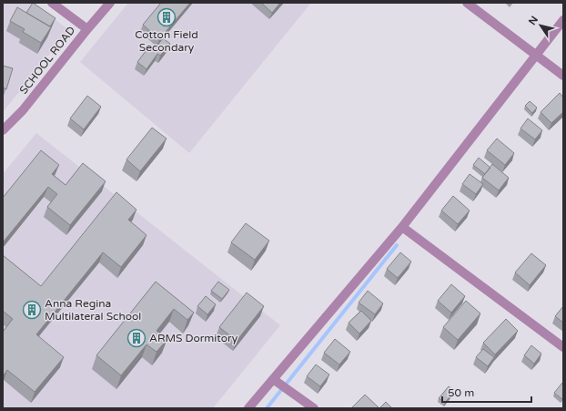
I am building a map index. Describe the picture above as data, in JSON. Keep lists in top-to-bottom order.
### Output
{
  "streets": {
    "street": ["SCHOOL ROAD"]
  },
  "places": {
    "building": ["Cotton Field Secondary", "Anna Regina Multilateral School", "ARMS Dormitory"]
  },
  "scale_bar": "50 m",
  "north": "top left"
}
